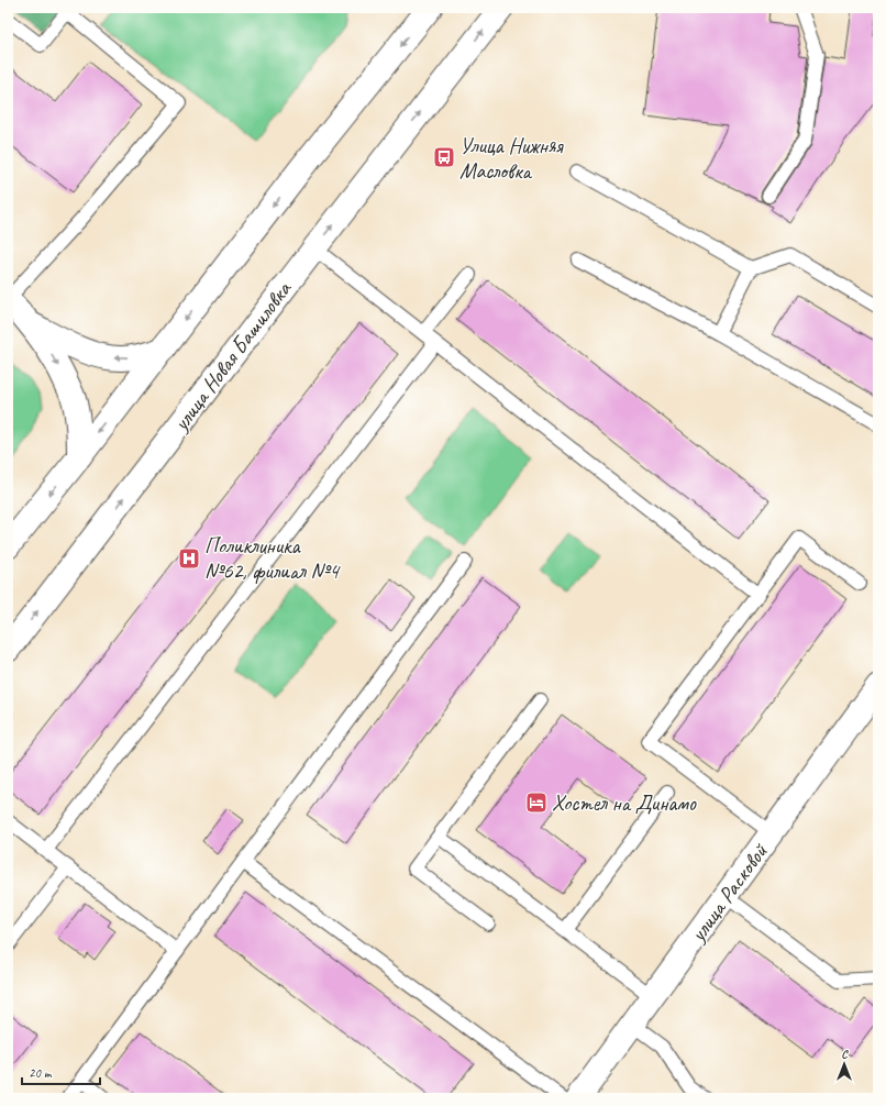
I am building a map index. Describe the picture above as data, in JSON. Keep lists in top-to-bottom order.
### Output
{
  "streets": {
    "main road": ["улица Новая Башиловка", "улица Расковой"]
  },
  "places": {
    "bus stop": ["Улица Нижняя Масловка"],
    "hospital": ["Поликлиника №62, филиал №4"],
    "hotel": ["Хостел на Динамо"]
  },
  "scale_bar": "20 m",
  "north": "top"
}
